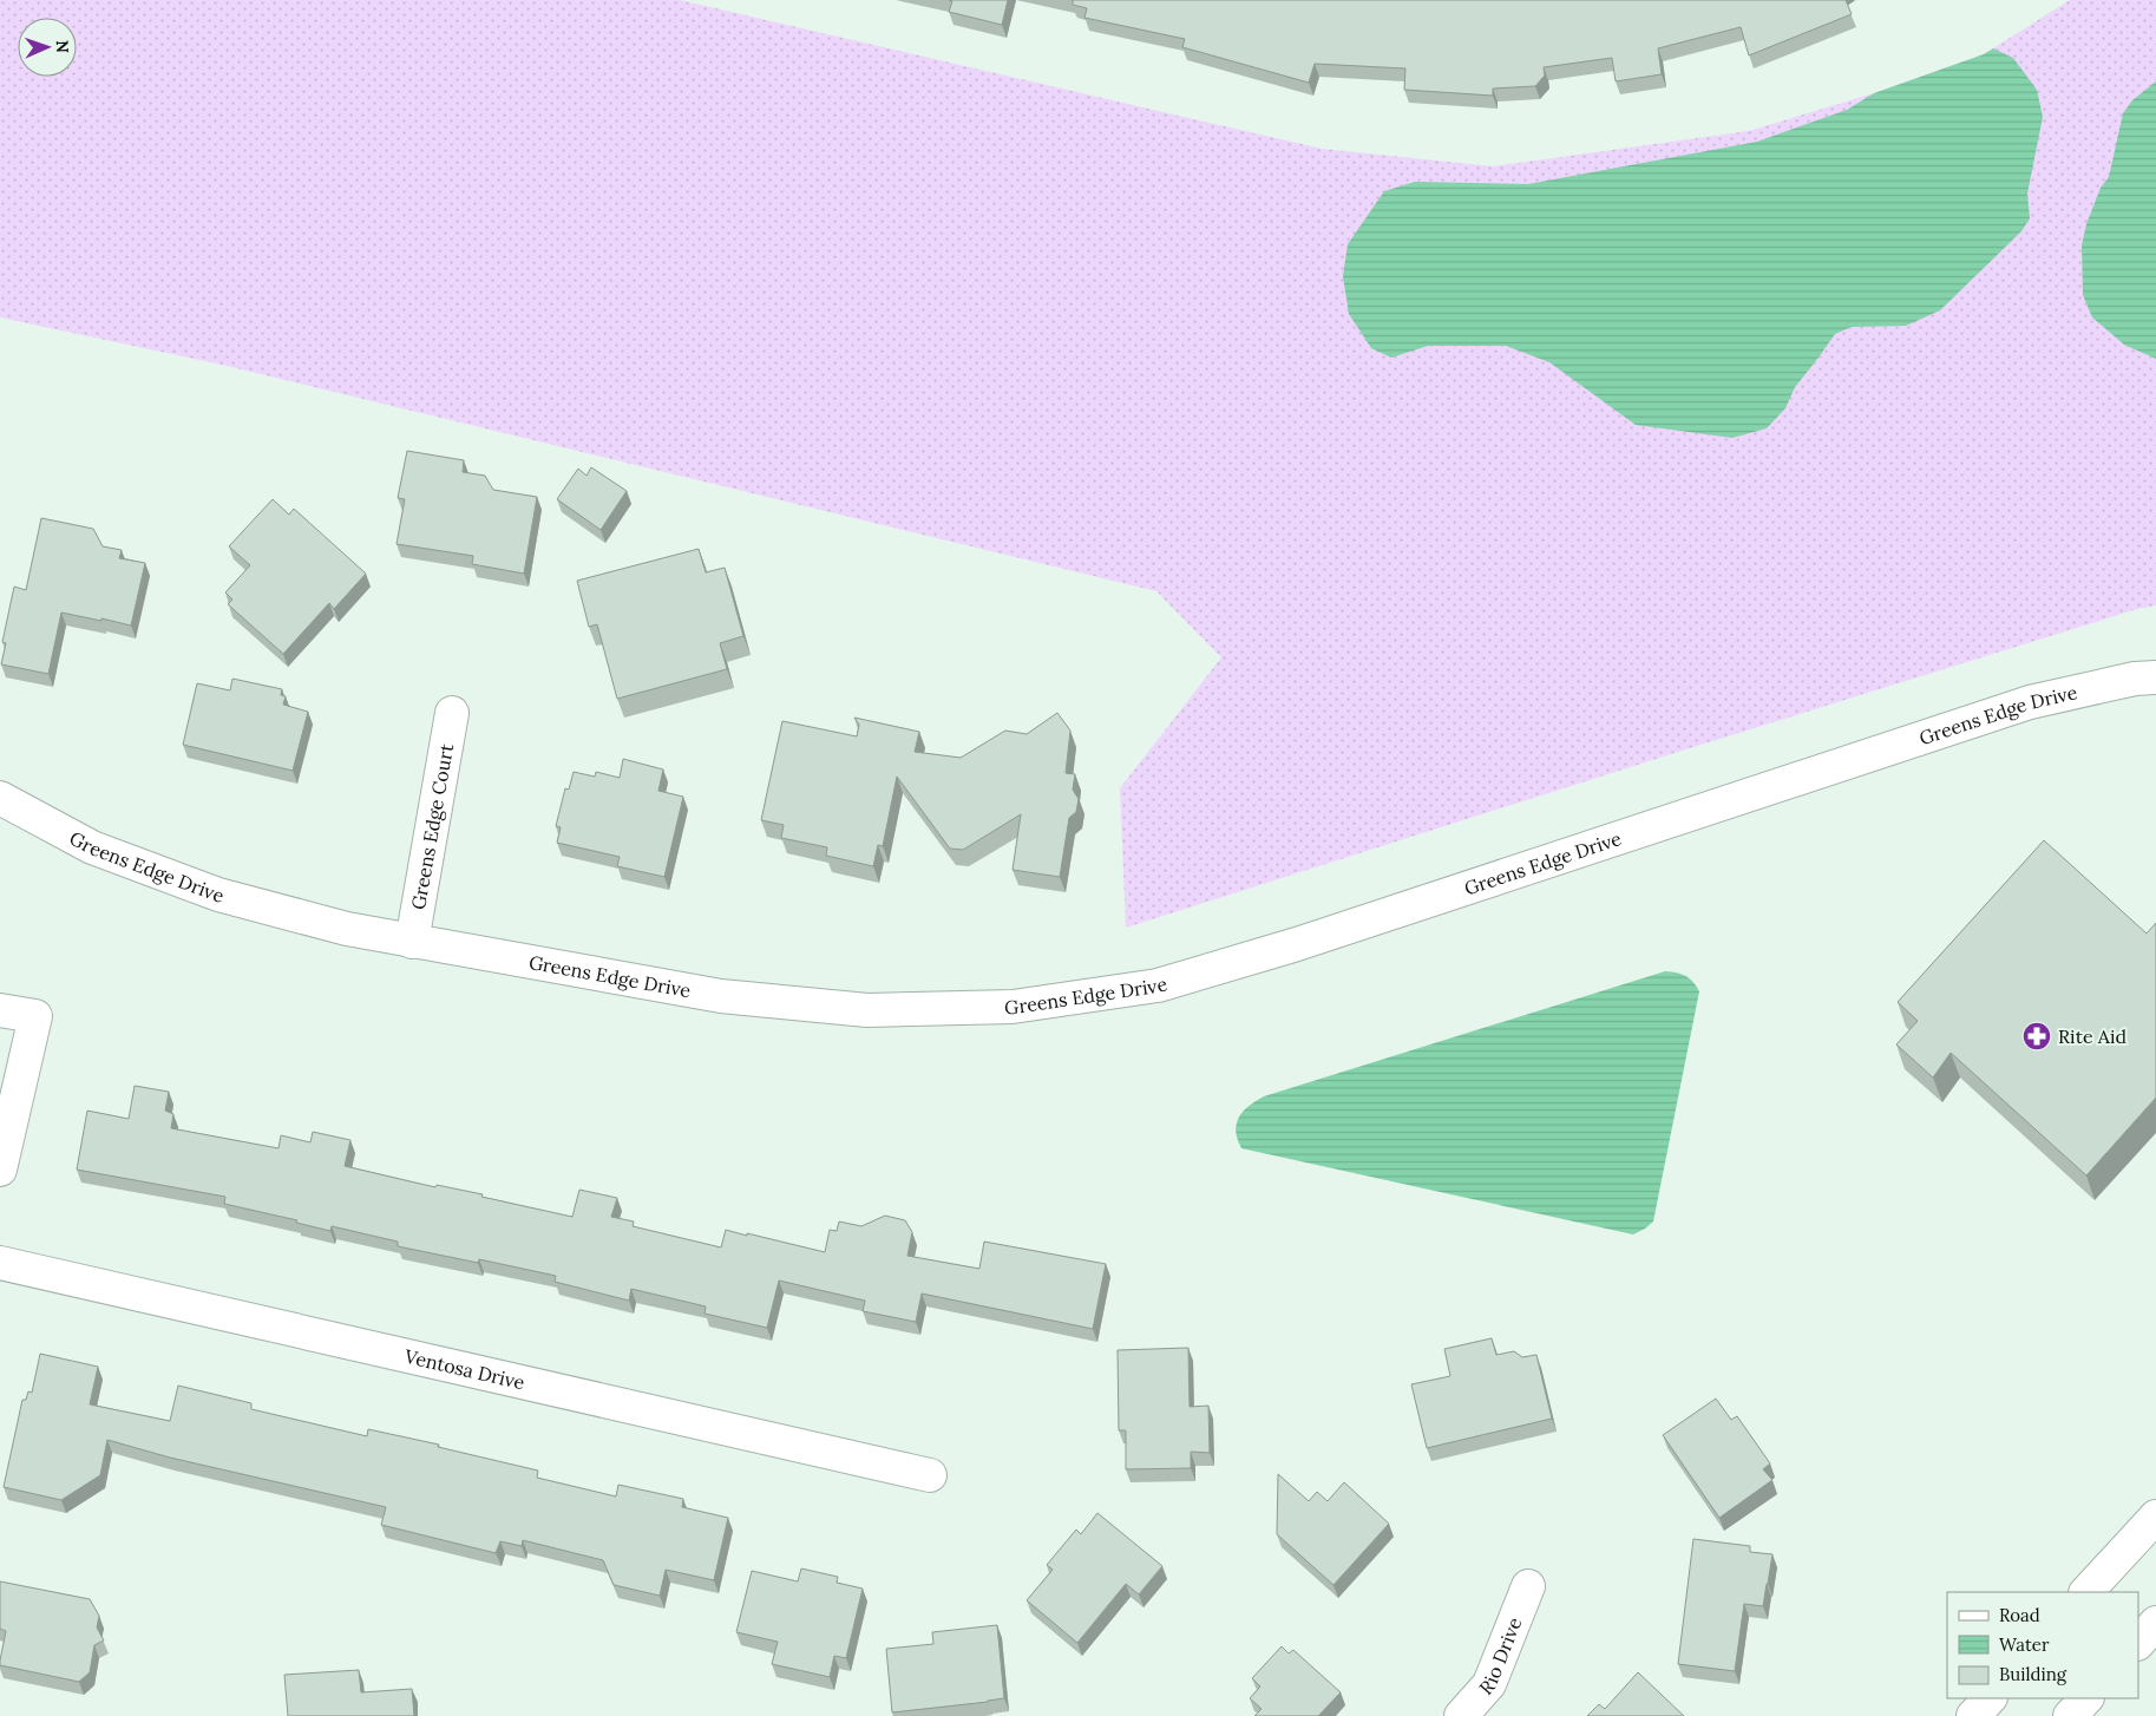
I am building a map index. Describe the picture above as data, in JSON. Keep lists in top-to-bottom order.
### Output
{
  "streets": {
    "street": [
      "Greens Edge Drive",
      "Greens Edge Court",
      "Ventosa Drive",
      "Rio Drive"
    ]
  },
  "crossings": [
    ["Greens Edge Drive", "Greens Edge Court"]
  ],
  "places": {
    "pharmacy": ["Rite Aid"]
  },
  "legend": ["Road", "Water", "Building"],
  "north": "right"
}
